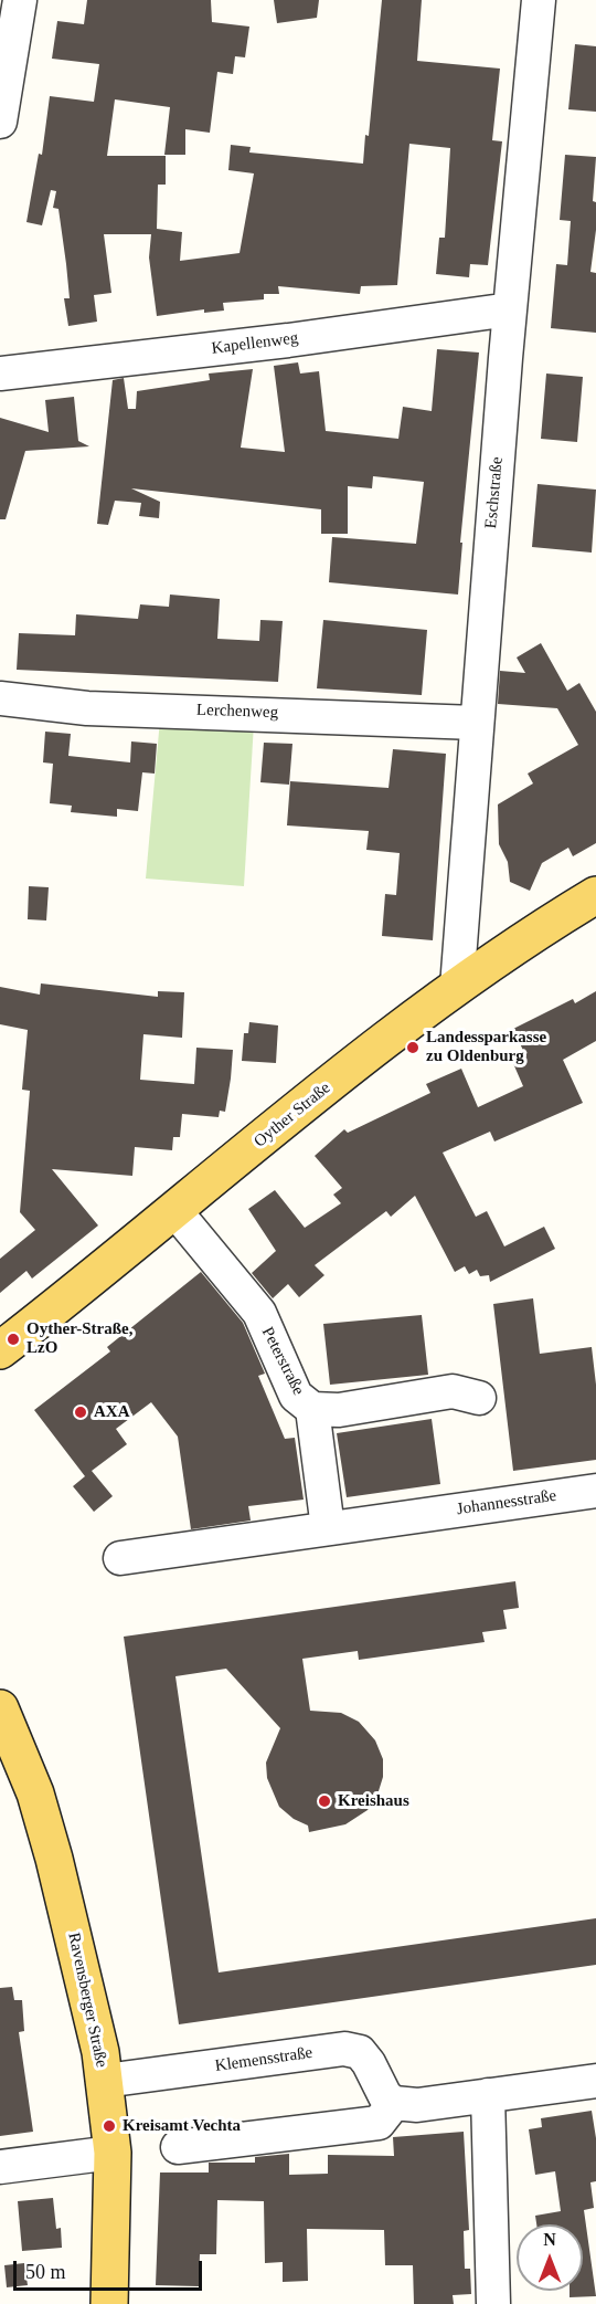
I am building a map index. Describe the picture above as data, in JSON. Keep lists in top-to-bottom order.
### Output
{
  "streets": {
    "main road": ["Oyther Straße", "Ravensberger Straße"],
    "street": [
      "Kapellenweg",
      "Eschstraße",
      "Lerchenweg",
      "Peterstraße",
      "Johannesstraße",
      "Klemensstraße"
    ]
  },
  "crossings": [
    ["Kapellenweg", "Eschstraße"],
    ["Eschstraße", "Lerchenweg"],
    ["Eschstraße", "Oyther Straße"],
    ["Oyther Straße", "Peterstraße"],
    ["Ravensberger Straße", "Klemensstraße"]
  ],
  "places": [
    "Landessparkasse zu Oldenburg",
    "Oyther-Straße, LzO",
    "AXA",
    "Kreishaus",
    "Kreisamt Vechta"
  ],
  "scale_bar": "50 m",
  "north": "top"
}
